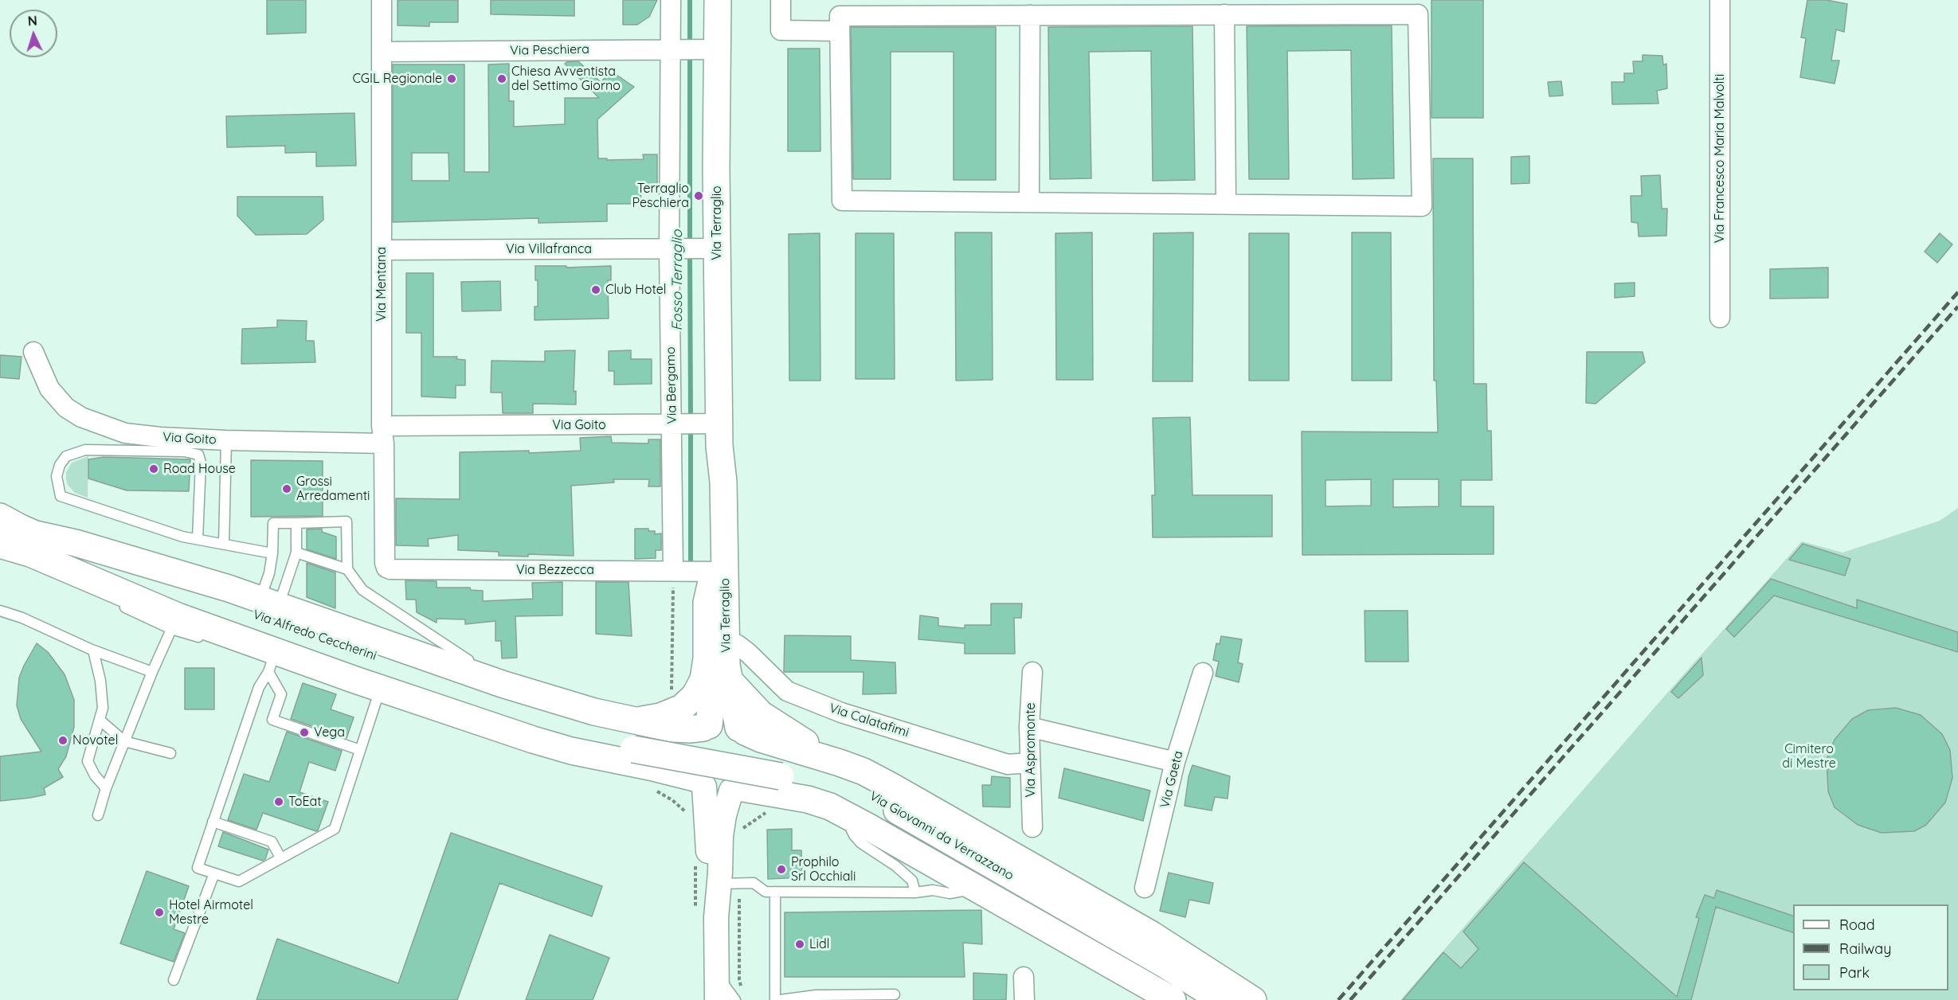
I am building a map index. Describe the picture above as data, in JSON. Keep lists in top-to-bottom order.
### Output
{
  "streets": {
    "main road": ["Via Terraglio", "Via Alfredo Ceccherini", "Via Giovanni da Verrazzano"],
    "street": [
      "Via Peschiera",
      "Via Francesco Maria Malvolti",
      "Via Villafranca",
      "Via Mentana",
      "Via Bergamo",
      "Via Goito",
      "Via Bezzecca",
      "Via Calatafimi",
      "Via Aspromonte",
      "Via Gaeta"
    ]
  },
  "crossings": [
    ["Via Peschiera", "Via Terraglio"],
    ["Via Peschiera", "Via Mentana"],
    ["Via Peschiera", "Via Bergamo"],
    ["Via Terraglio", "Via Villafranca"],
    ["Via Terraglio", "Via Goito"],
    ["Via Terraglio", "Via Bezzecca"],
    ["Via Terraglio", "Via Calatafimi"],
    ["Via Villafranca", "Via Mentana"],
    ["Via Villafranca", "Via Bergamo"],
    ["Via Mentana", "Via Goito"],
    ["Via Mentana", "Via Bezzecca"],
    ["Via Bergamo", "Via Goito"],
    ["Via Bergamo", "Via Bezzecca"],
    ["Via Alfredo Ceccherini", "Via Giovanni da Verrazzano"],
    ["Via Calatafimi", "Via Aspromonte"]
  ],
  "water": ["Fosso Terraglio"],
  "parks": ["Cimitero di Mestre"],
  "places": [
    "CGIL Regionale",
    "Chiesa Avventista del Settimo Giorno",
    "Terraglio Peschiera",
    "Club Hotel",
    "Road House",
    "Grossi Arredamenti",
    "Vega",
    "Novotel",
    "ToEat",
    "Prophilo Srl Occhiali",
    "Hotel Airmotel Mestre",
    "Lidl"
  ],
  "legend": ["Road", "Railway", "Park"],
  "north": "top"
}
